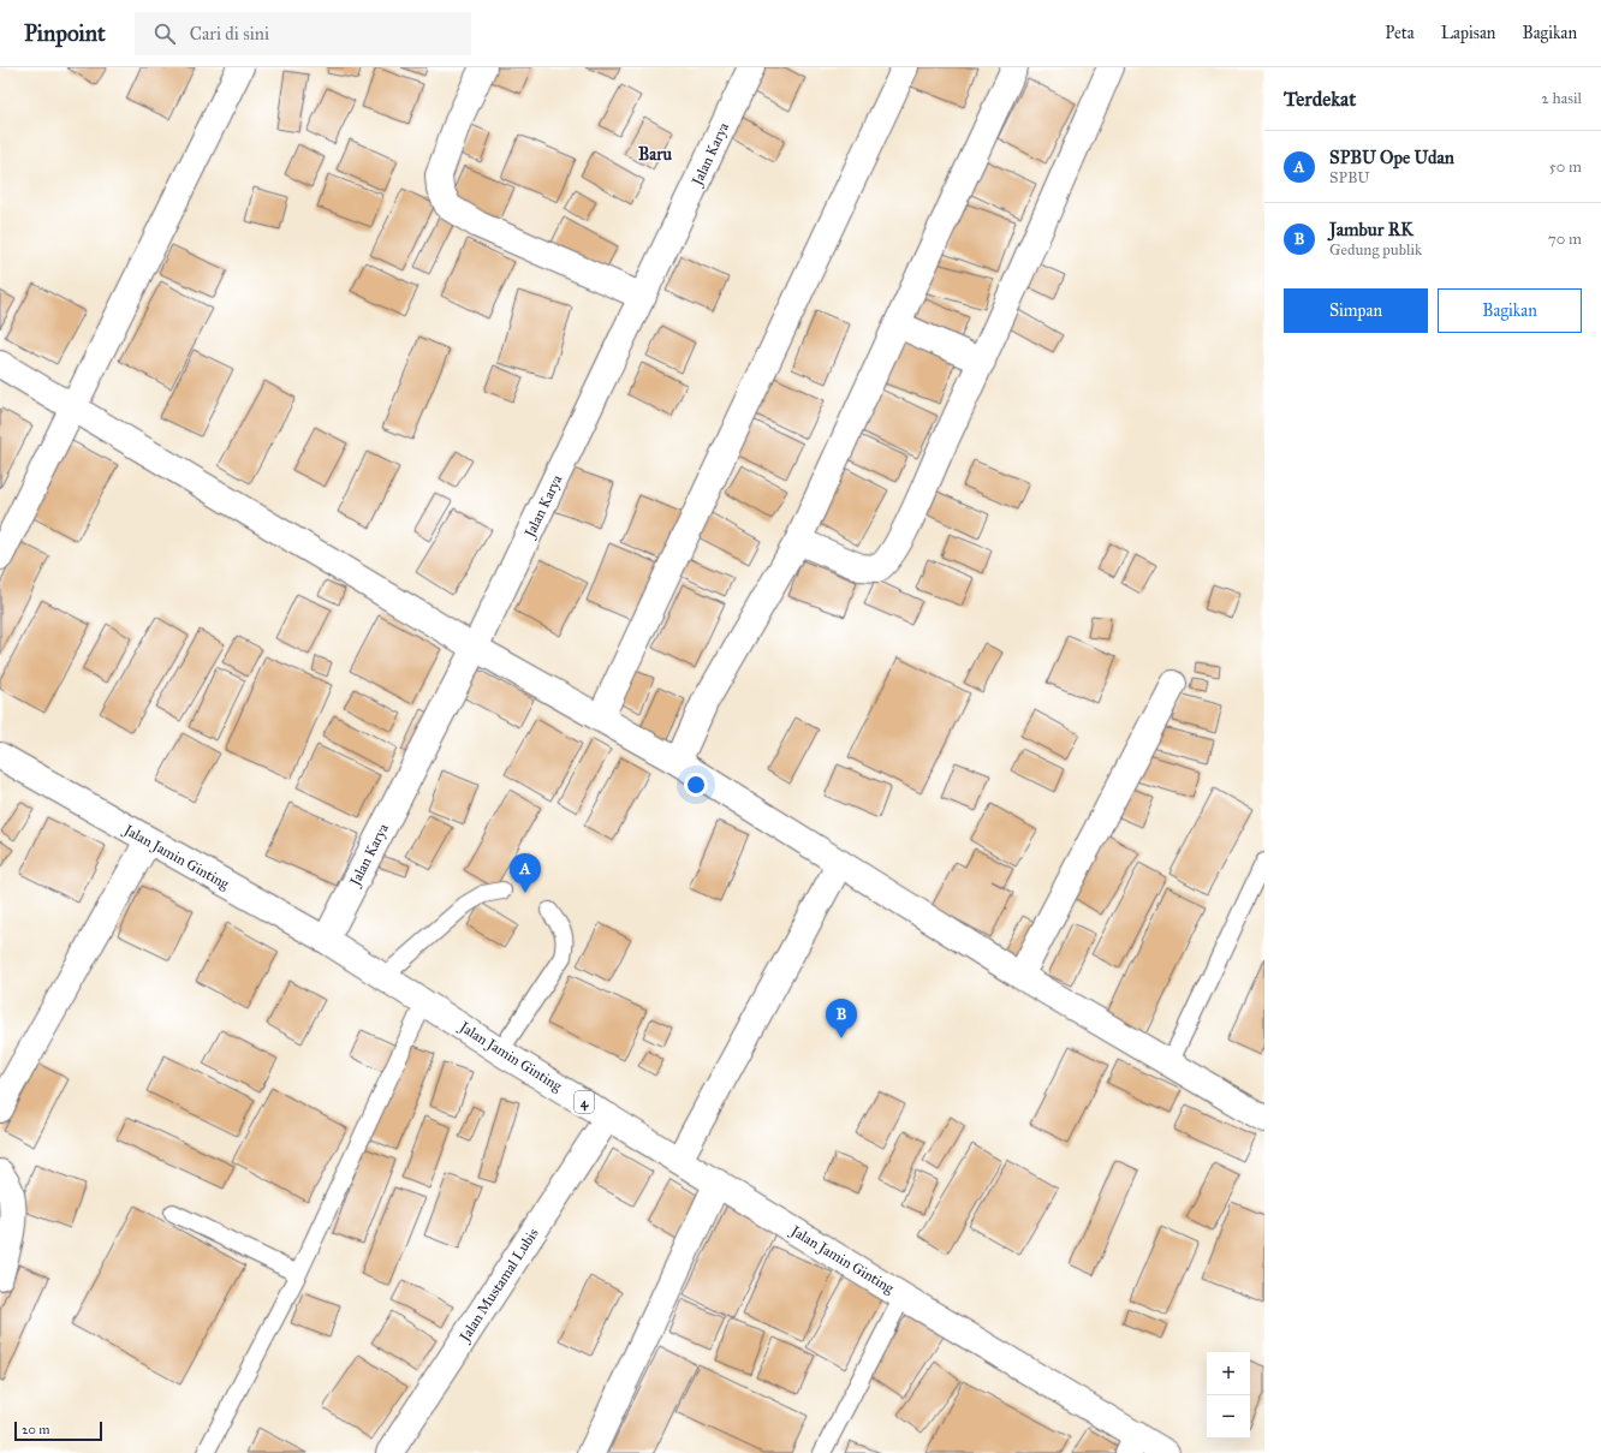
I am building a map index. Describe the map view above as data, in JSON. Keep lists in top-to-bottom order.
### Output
{
  "streets": {
    "main road": [
      "Jalan Karya",
      "Jalan Jamin Ginting",
      "4",
      "Jalan Mustamal Lubis"
    ]
  },
  "crossings": [
    ["Jalan Karya", "Jalan Jamin Ginting"],
    ["Jalan Jamin Ginting", "Jalan Mustamal Lubis"]
  ],
  "districts": ["Baru"],
  "scale_bar": "20 m",
  "page": {
    "header": "Pinpoint",
    "search": "Cari di sini",
    "nav": ["Peta", "Lapisan", "Bagikan"],
    "heading": ["Terdekat", "2 hasil"],
    "list": [
      {
        "mark": "A",
        "name": "SPBU Ope Udan",
        "note": "SPBU",
        "value": "50 m"
      },
      {
        "mark": "B",
        "name": "Jambur RK",
        "note": "Gedung publik",
        "value": "70 m"
      }
    ],
    "buttons": ["Simpan", "Bagikan"],
    "pins": ["A", "B"],
    "map_buttons": ["+", "−"],
    "scale": "20 m"
  }
}
